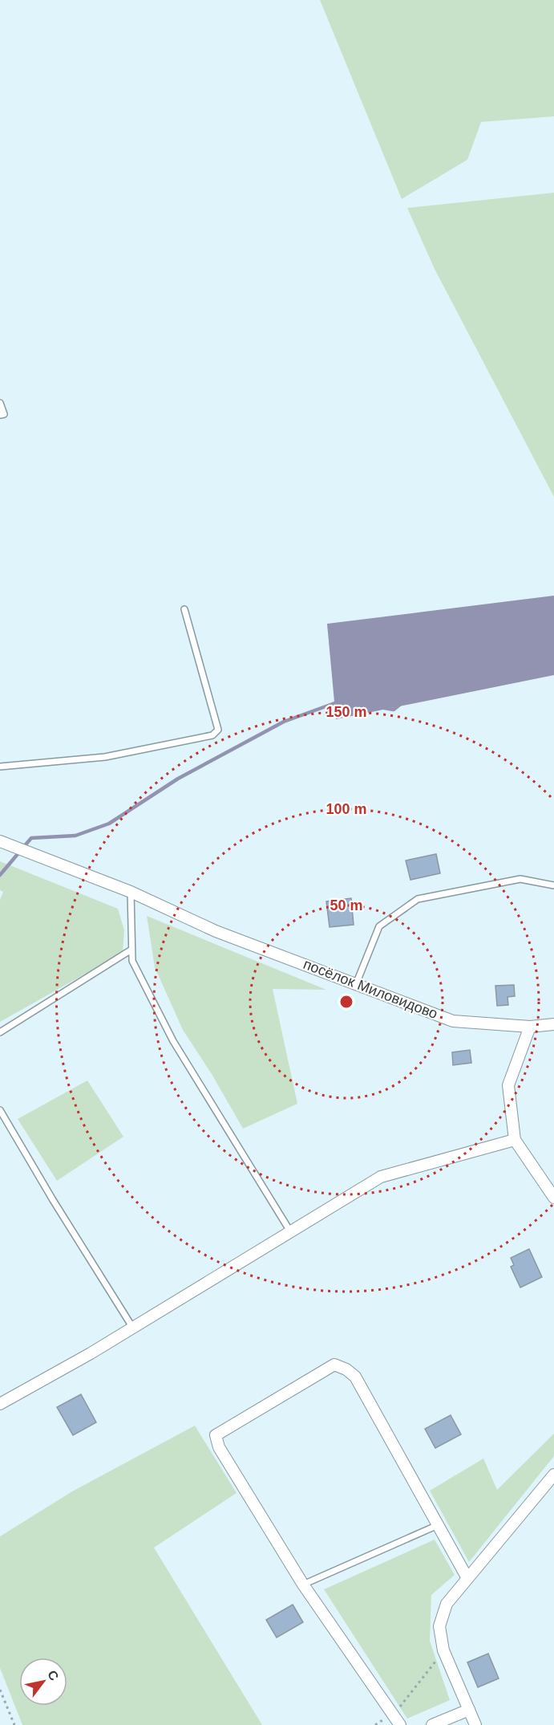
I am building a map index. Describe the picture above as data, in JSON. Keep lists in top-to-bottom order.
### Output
{
  "streets": {
    "street": ["посёлок Миловидово"]
  },
  "north": "top right",
  "rings": ["150 m", "100 m", "50 m"]
}
